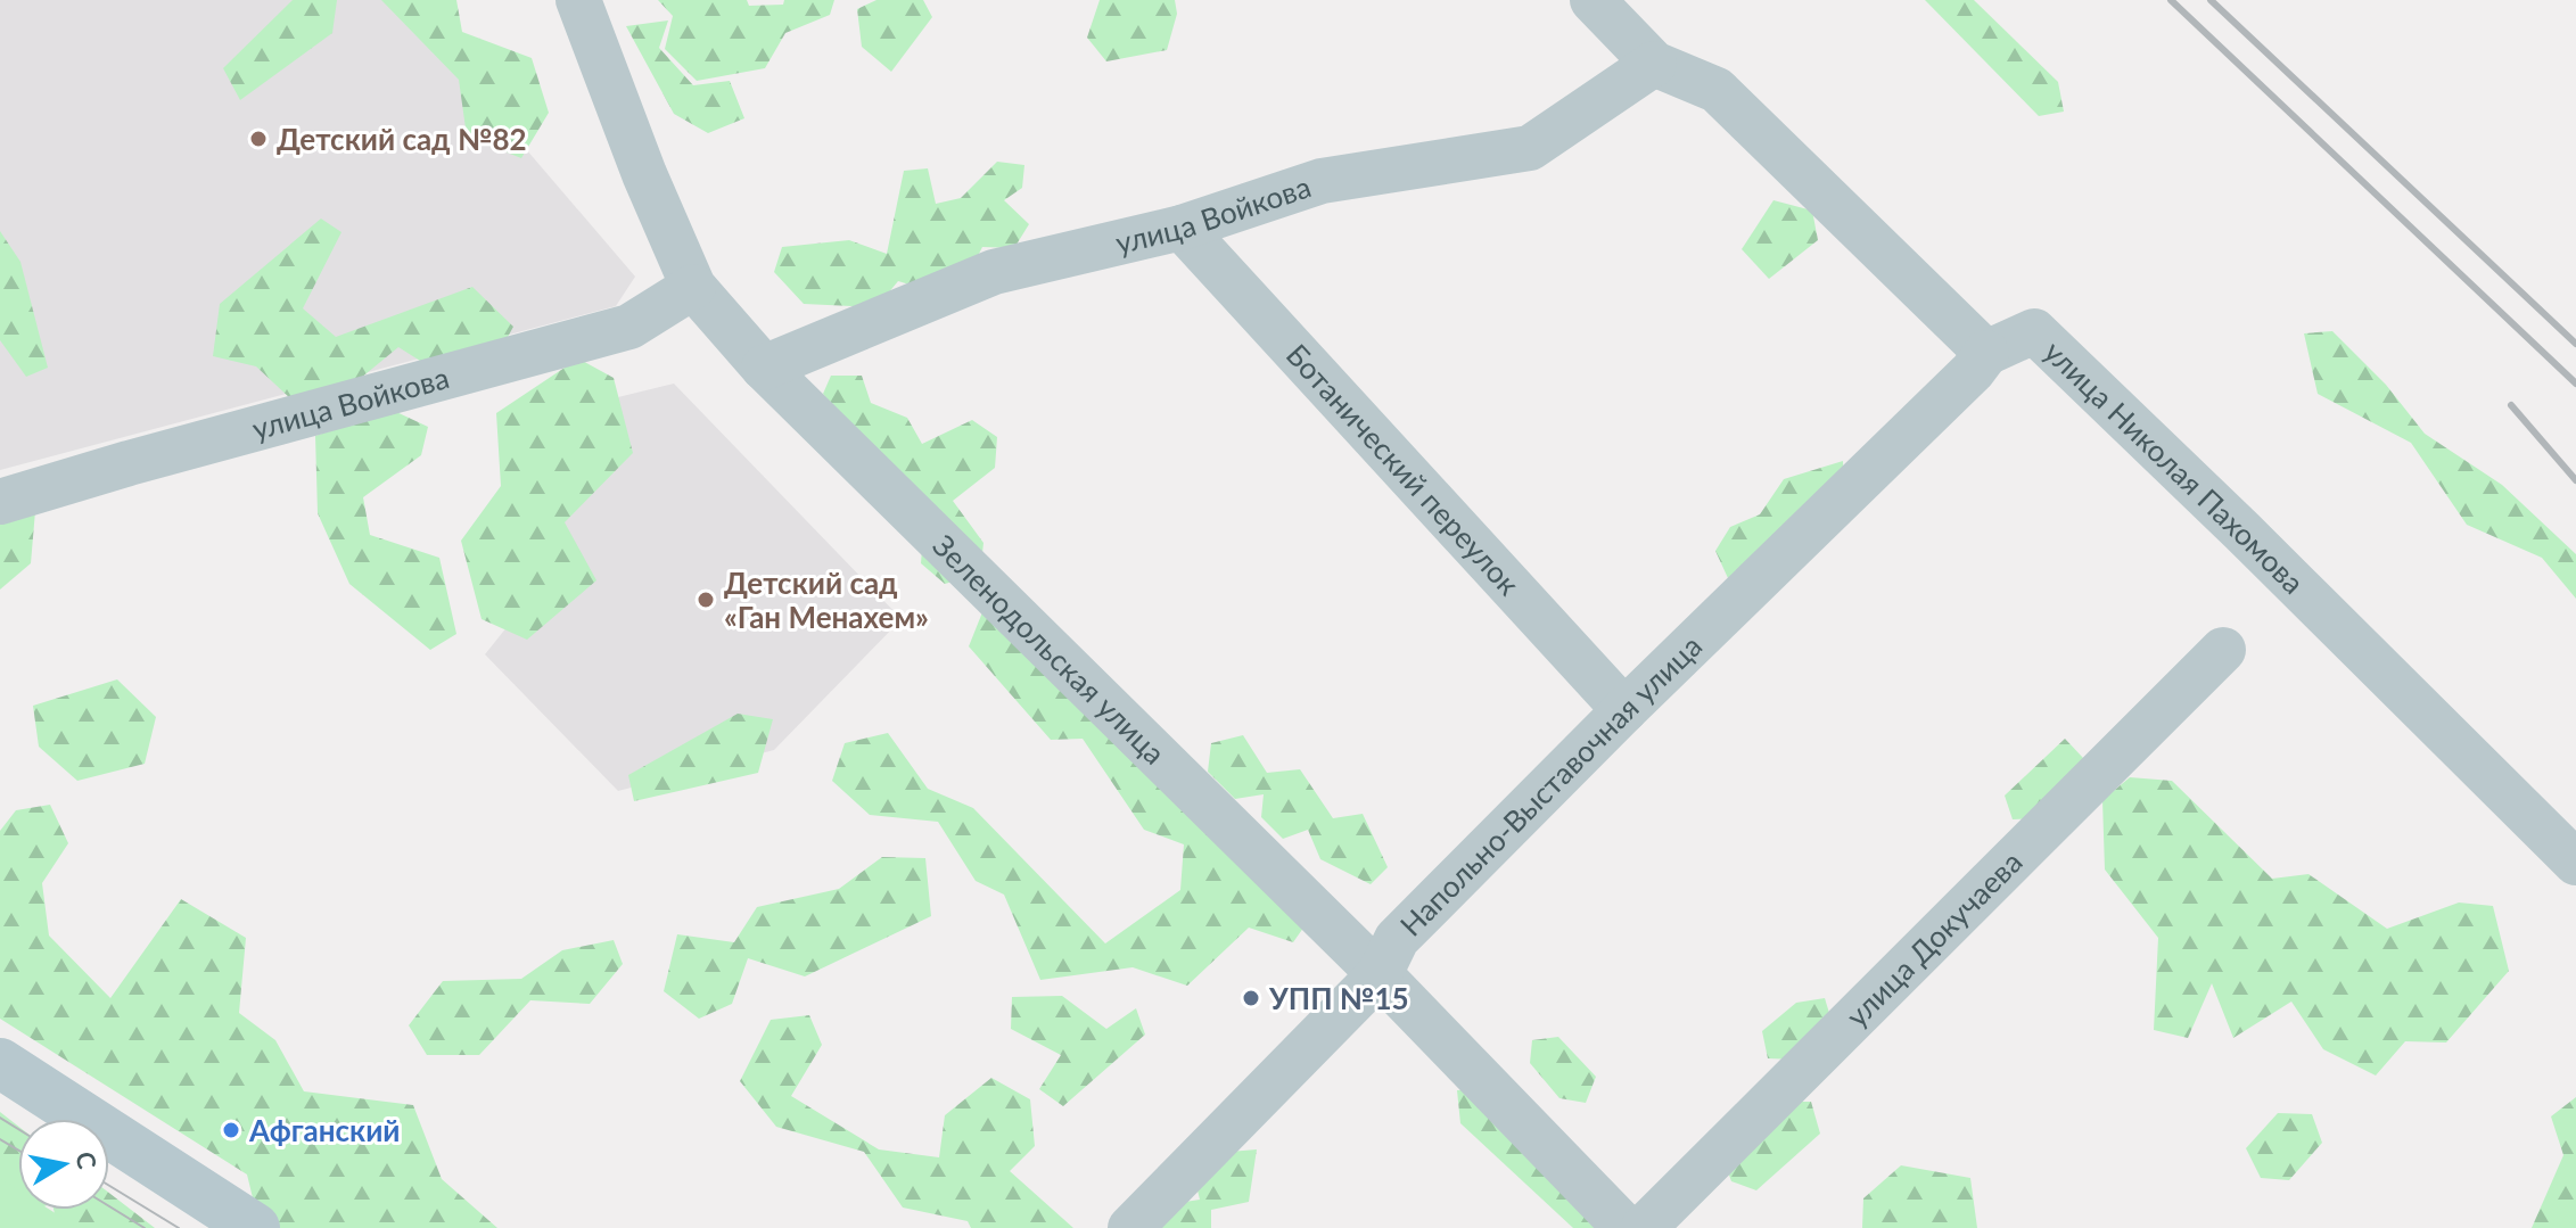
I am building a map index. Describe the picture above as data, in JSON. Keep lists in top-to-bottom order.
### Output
{
  "streets": {
    "street": [
      "улица Войкова",
      "улица Николая Пахомова",
      "Ботанический переулок",
      "Зеленодольская улица",
      "Напольно-Выставочная улица",
      "улица Докучаева"
    ]
  },
  "crossings": [
    ["улица Войкова", "Ботанический переулок"],
    ["улица Войкова", "Зеленодольская улица"],
    ["улица Николая Пахомова", "Напольно-Выставочная улица"],
    ["Ботанический переулок", "Напольно-Выставочная улица"],
    ["Зеленодольская улица", "Напольно-Выставочная улица"]
  ],
  "places": [
    "Детский сад №82",
    "Детский сад «Ган Менахем»",
    "УПП №15",
    "Афганский"
  ],
  "north": "right"
}
